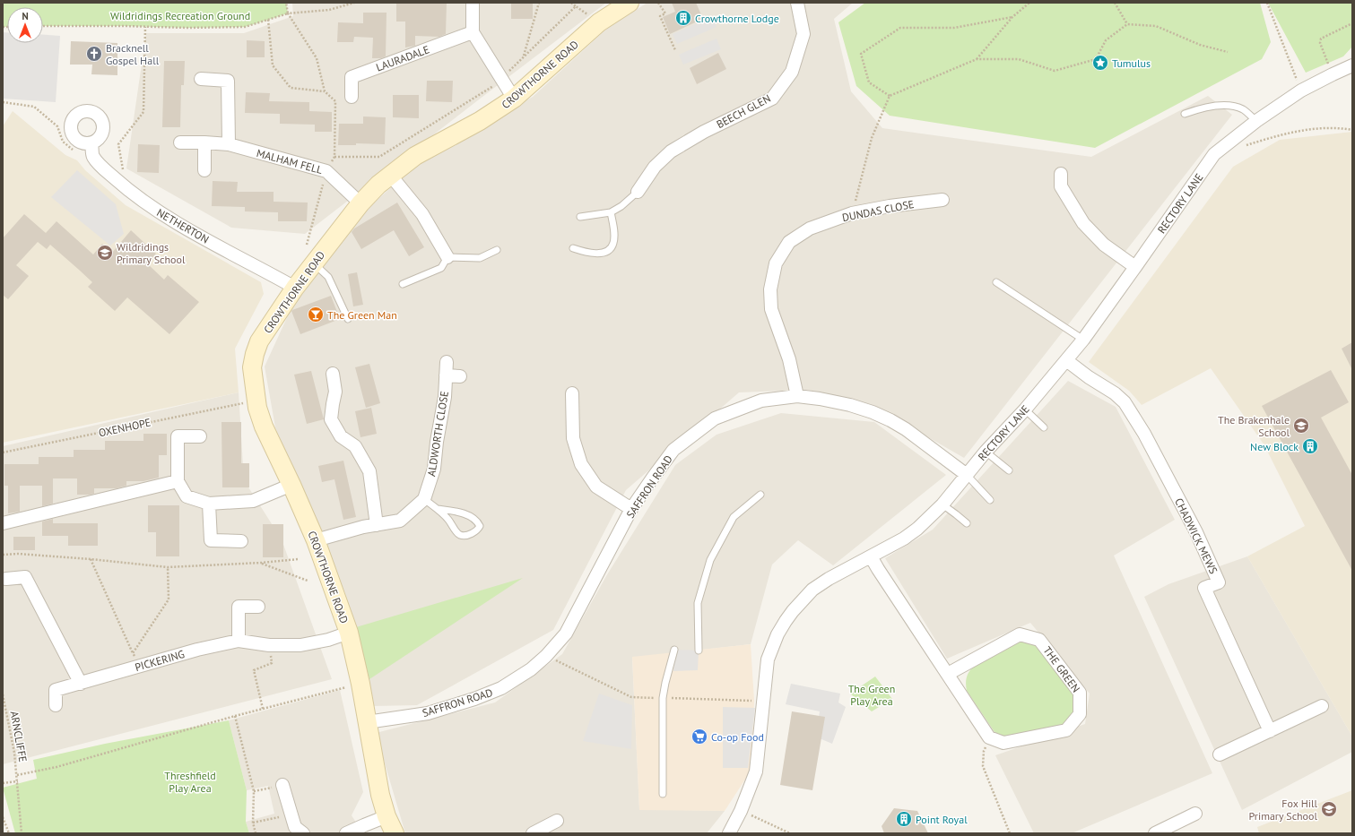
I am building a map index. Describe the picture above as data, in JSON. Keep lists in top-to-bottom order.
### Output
{
  "streets": {
    "street": [
      "LAURADALE",
      "CROWTHORNE ROAD",
      "BEECH GLEN",
      "MALHAM FELL",
      "RECTORY LANE",
      "DUNDAS CLOSE",
      "NETHERTON",
      "ALDWORTH CLOSE",
      "SAFFRON ROAD",
      "CHADWICK MEWS",
      "PICKERING",
      "THE GREEN"
    ],
    "path": ["OXENHOPE", "ARNCLIFFE"]
  },
  "crossings": [
    ["CROWTHORNE ROAD", "MALHAM FELL"],
    ["CROWTHORNE ROAD", "NETHERTON"],
    ["CROWTHORNE ROAD", "SAFFRON ROAD"],
    ["CROWTHORNE ROAD", "PICKERING"],
    ["RECTORY LANE", "SAFFRON ROAD"],
    ["RECTORY LANE", "CHADWICK MEWS"],
    ["DUNDAS CLOSE", "SAFFRON ROAD"]
  ],
  "parks": ["Wildridings Recreation Ground", "The Green Play Area", "Threshfield Play Area"],
  "places": {
    "building": ["Crowthorne Lodge", "New Block", "Point Royal"],
    "church": ["Bracknell Gospel Hall"],
    "place": ["Tumulus"],
    "school or university": ["Wildridings Primary School", "The Brakenhale School", "Fox Hill Primary School"],
    "bar": ["The Green Man"],
    "supermarket": ["Co-op Food"]
  },
  "north": "top"
}
